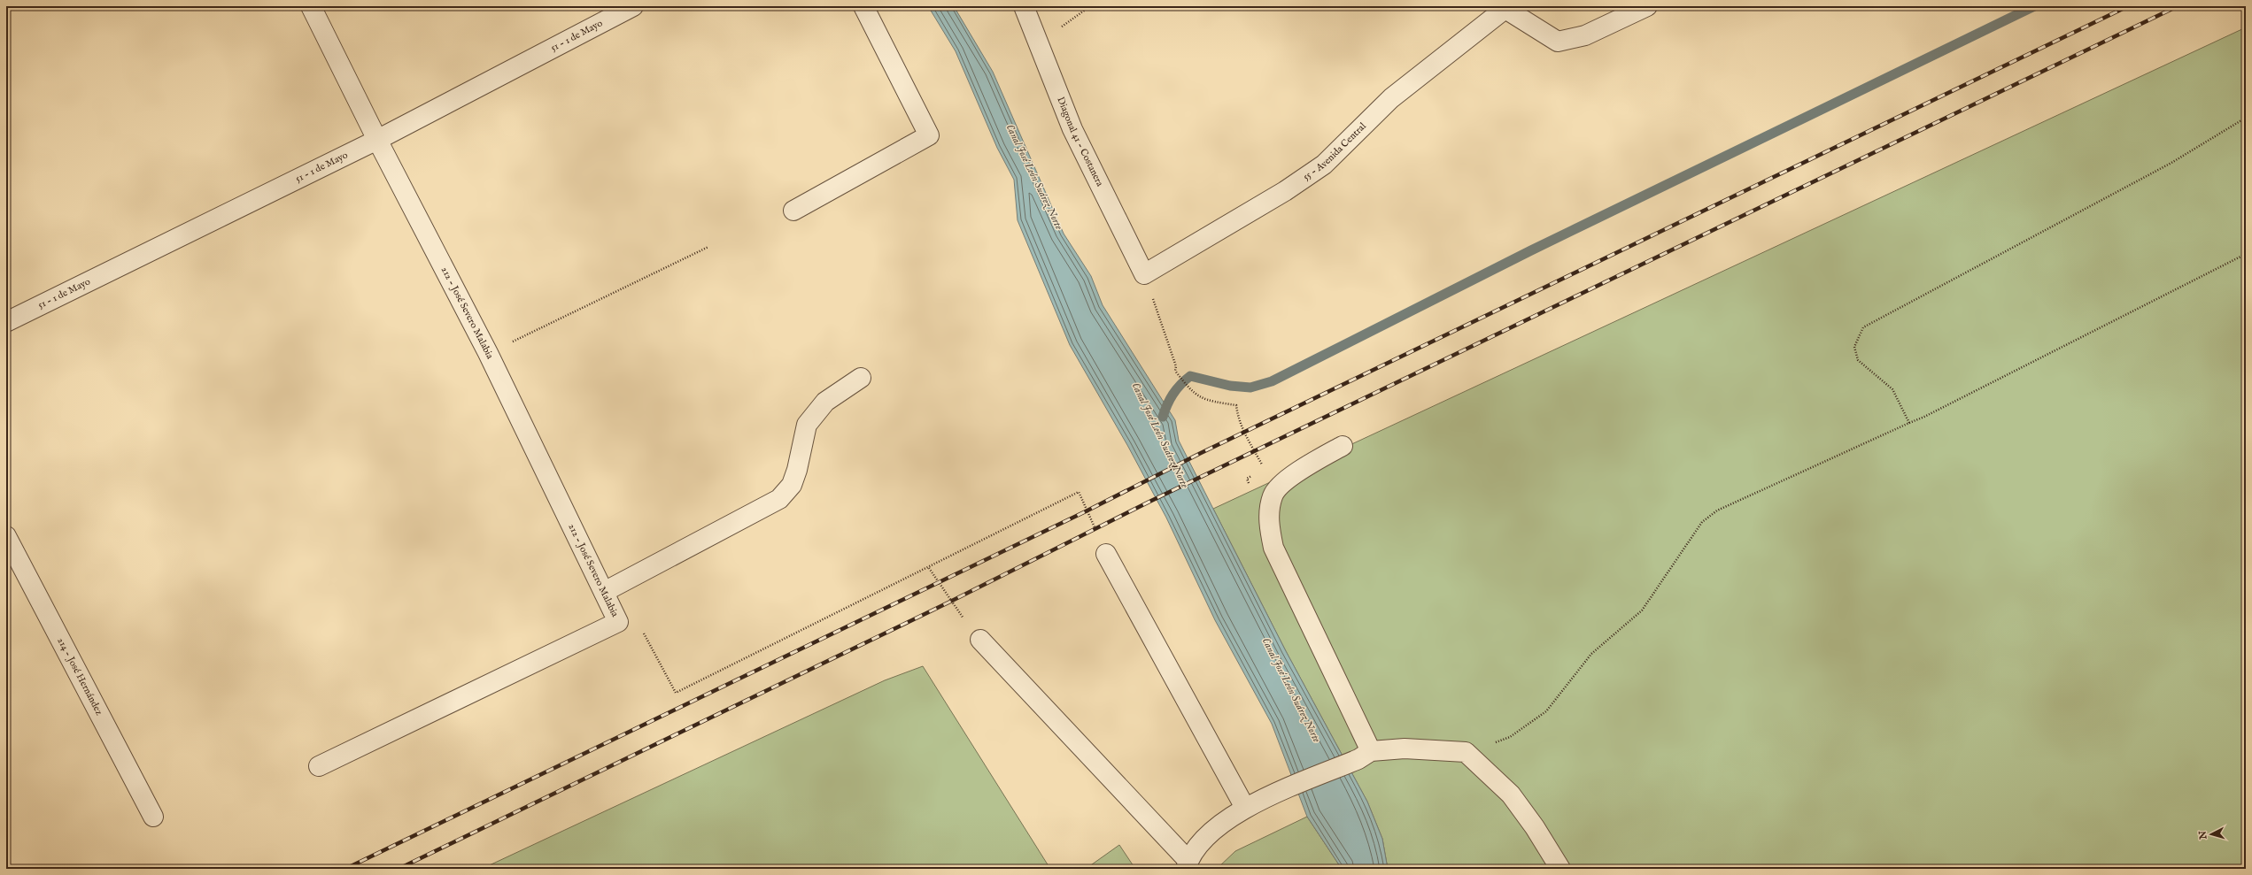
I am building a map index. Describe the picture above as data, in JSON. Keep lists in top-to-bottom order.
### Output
{
  "streets": {
    "street": [
      "51 - 1 de Mayo",
      "Diagonal 41 - Costanera",
      "55 - Avenida Central",
      "212 - José Severo Malabia",
      "214 - José Hernández"
    ]
  },
  "crossings": [
    ["51 - 1 de Mayo", "212 - José Severo Malabia"],
    ["Diagonal 41 - Costanera", "55 - Avenida Central"]
  ],
  "water": ["Canal José León Suárez Norte"],
  "north": "left"
}
